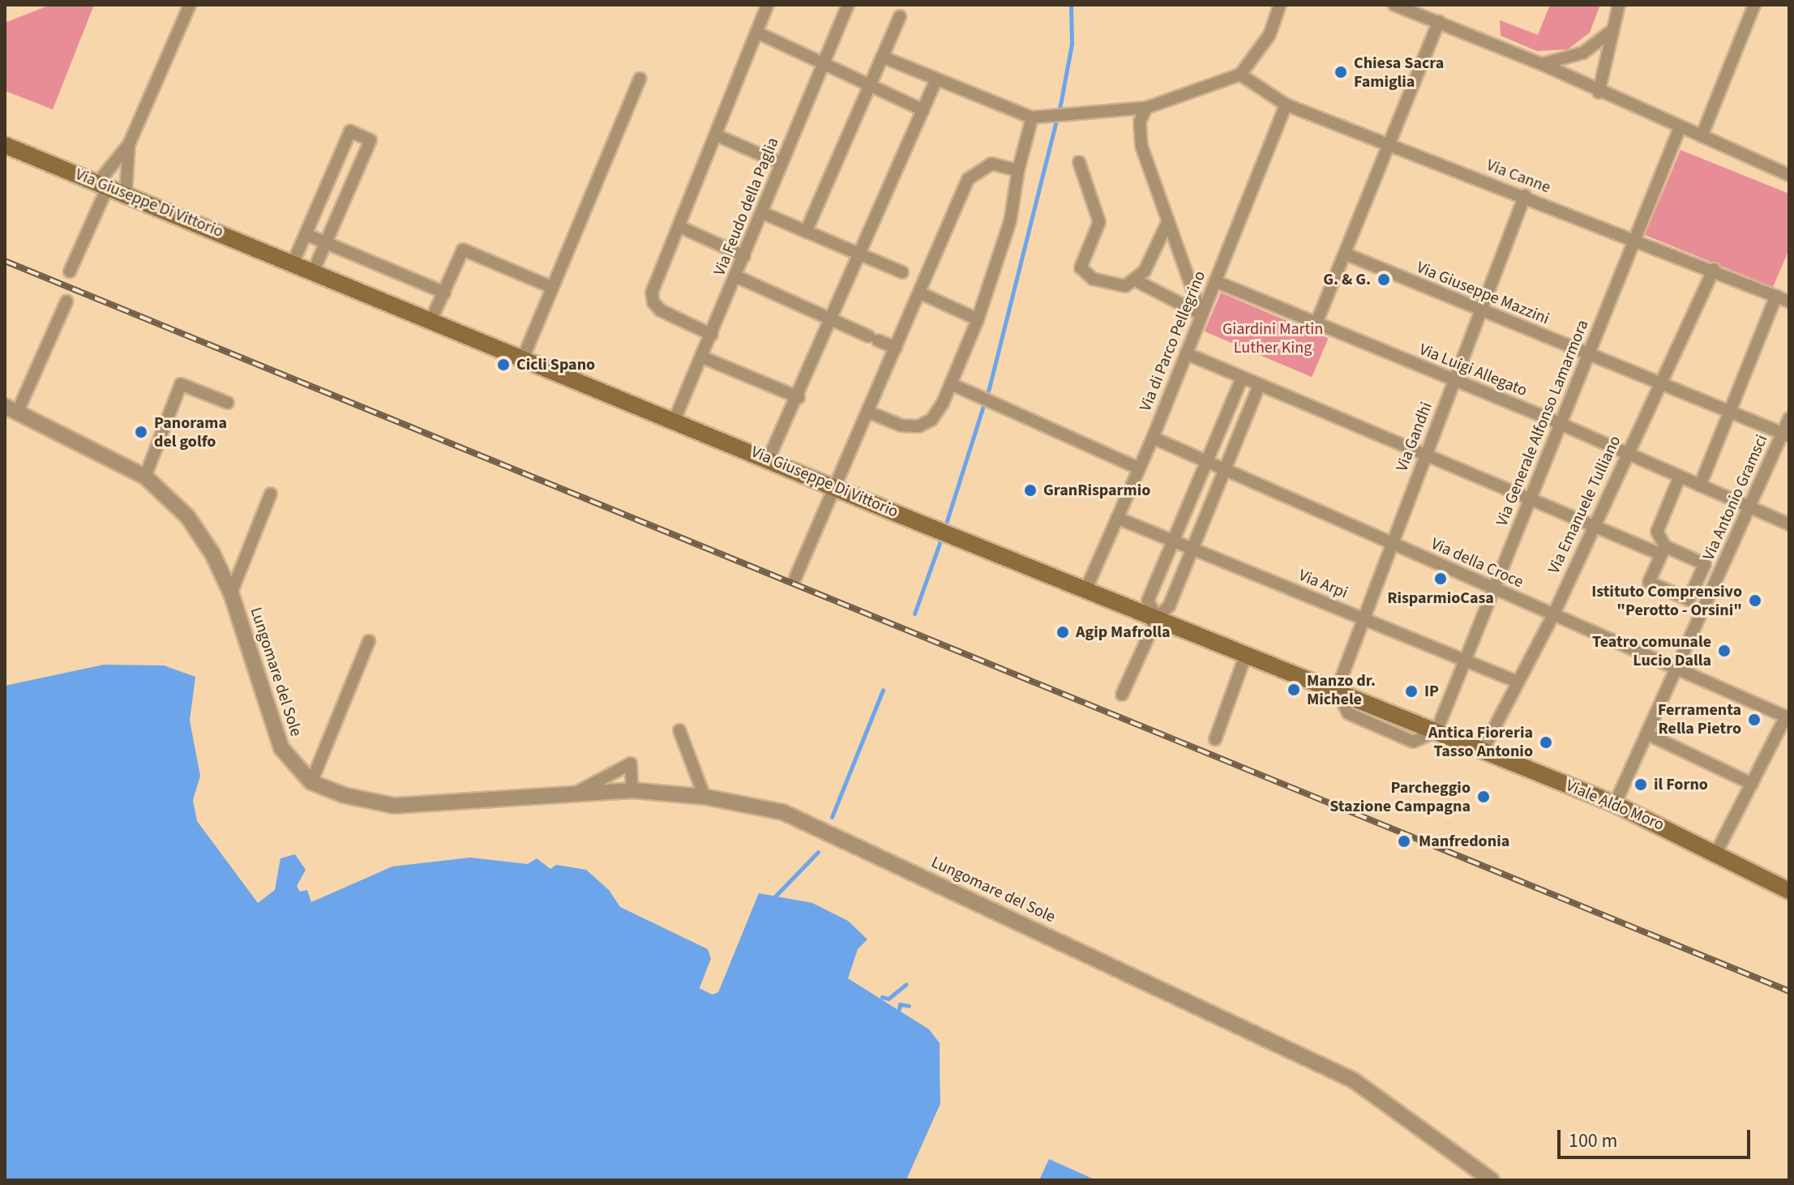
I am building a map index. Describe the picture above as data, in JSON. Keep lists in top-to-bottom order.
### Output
{
  "streets": {
    "main road": ["Via Giuseppe Di Vittorio", "Viale Aldo Moro"],
    "street": [
      "Via Canne",
      "Via Feudo della Paglia",
      "Via Giuseppe Mazzini",
      "Via di Parco Pellegrino",
      "Via Luigi Allegato",
      "Via Generale Alfonso Lamarmora",
      "Via Gandhi",
      "Via Antonio Gramsci",
      "Via Emanuele Tulliano",
      "Via della Croce",
      "Via Arpi",
      "Lungomare del Sole"
    ]
  },
  "crossings": [
    ["Via Canne", "Via di Parco Pellegrino"],
    ["Via Canne", "Via Generale Alfonso Lamarmora"],
    ["Via Canne", "Via Gandhi"],
    ["Via Canne", "Via Emanuele Tulliano"],
    ["Via Giuseppe Di Vittorio", "Via Feudo della Paglia"],
    ["Via Giuseppe Di Vittorio", "Via di Parco Pellegrino"],
    ["Via Giuseppe Di Vittorio", "Via Generale Alfonso Lamarmora"],
    ["Via Giuseppe Di Vittorio", "Via Gandhi"],
    ["Via Giuseppe Di Vittorio", "Viale Aldo Moro"],
    ["Via Giuseppe Mazzini", "Via Generale Alfonso Lamarmora"],
    ["Via Giuseppe Mazzini", "Via Gandhi"],
    ["Via Giuseppe Mazzini", "Via Antonio Gramsci"],
    ["Via Giuseppe Mazzini", "Via Emanuele Tulliano"],
    ["Via di Parco Pellegrino", "Via Luigi Allegato"],
    ["Via di Parco Pellegrino", "Via della Croce"],
    ["Via di Parco Pellegrino", "Via Arpi"],
    ["Via Luigi Allegato", "Via Generale Alfonso Lamarmora"],
    ["Via Luigi Allegato", "Via Gandhi"],
    ["Via Luigi Allegato", "Via Antonio Gramsci"],
    ["Via Luigi Allegato", "Via Emanuele Tulliano"],
    ["Via Generale Alfonso Lamarmora", "Via della Croce"],
    ["Via Generale Alfonso Lamarmora", "Via Arpi"],
    ["Via Generale Alfonso Lamarmora", "Viale Aldo Moro"],
    ["Via Gandhi", "Via della Croce"],
    ["Via Gandhi", "Via Arpi"],
    ["Via Antonio Gramsci", "Via della Croce"],
    ["Via Antonio Gramsci", "Viale Aldo Moro"],
    ["Via Emanuele Tulliano", "Via della Croce"],
    ["Via Emanuele Tulliano", "Via Arpi"],
    ["Via Emanuele Tulliano", "Viale Aldo Moro"]
  ],
  "parks": ["Giardini Martin Luther King"],
  "places": [
    "Chiesa Sacra Famiglia",
    "G. & G.",
    "Cicli Spano",
    "Panorama del golfo",
    "GranRisparmio",
    "RisparmioCasa",
    "Istituto Comprensivo \"Perotto - Orsini\"",
    "Agip Mafrolla",
    "Teatro comunale Lucio Dalla",
    "Manzo dr. Michele",
    "IP",
    "Ferramenta Rella Pietro",
    "Antica Fioreria Tasso Antonio",
    "il Forno",
    "Parcheggio Stazione Campagna",
    "Manfredonia"
  ],
  "scale_bar": "100 m"
}
